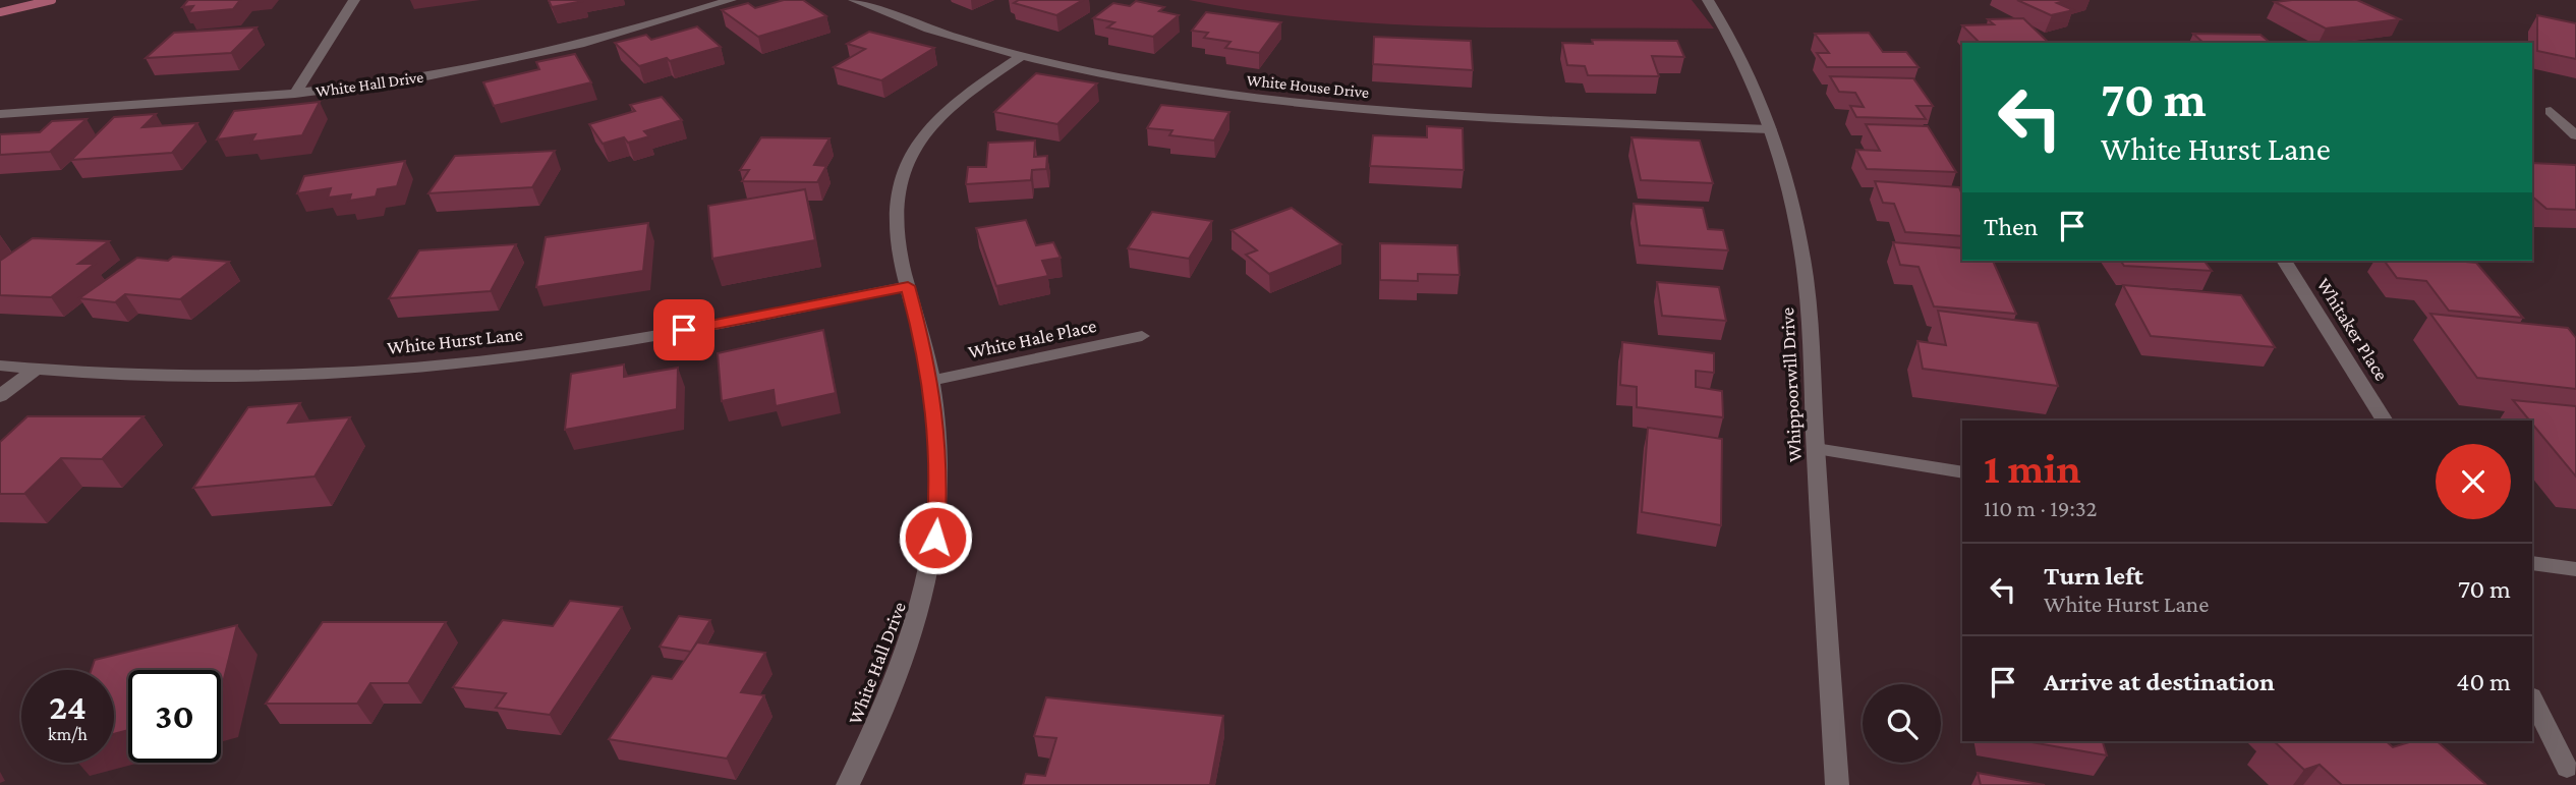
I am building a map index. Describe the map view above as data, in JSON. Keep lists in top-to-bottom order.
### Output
{
  "streets": {
    "street": [
      "White Hall Drive",
      "White House Drive",
      "Whitaker Place",
      "White Hale Place",
      "White Hurst Lane",
      "Whippoorwill Drive"
    ]
  },
  "crossings": [
    ["White Hall Drive", "White House Drive"],
    ["White Hall Drive", "White Hale Place"],
    ["White Hall Drive", "White Hurst Lane"],
    ["White House Drive", "Whippoorwill Drive"]
  ],
  "page": {
    "turn": ["70 m", "White Hurst Lane"],
    "then": "Then",
    "heading": ["1 min", "110 m · 19:32"],
    "list": [
      {
        "name": "Turn left",
        "note": "White Hurst Lane",
        "value": "70 m"
      },
      {
        "name": "Arrive at destination",
        "value": "40 m"
      }
    ],
    "speed": "24 km/h",
    "limit": "30"
  }
}
